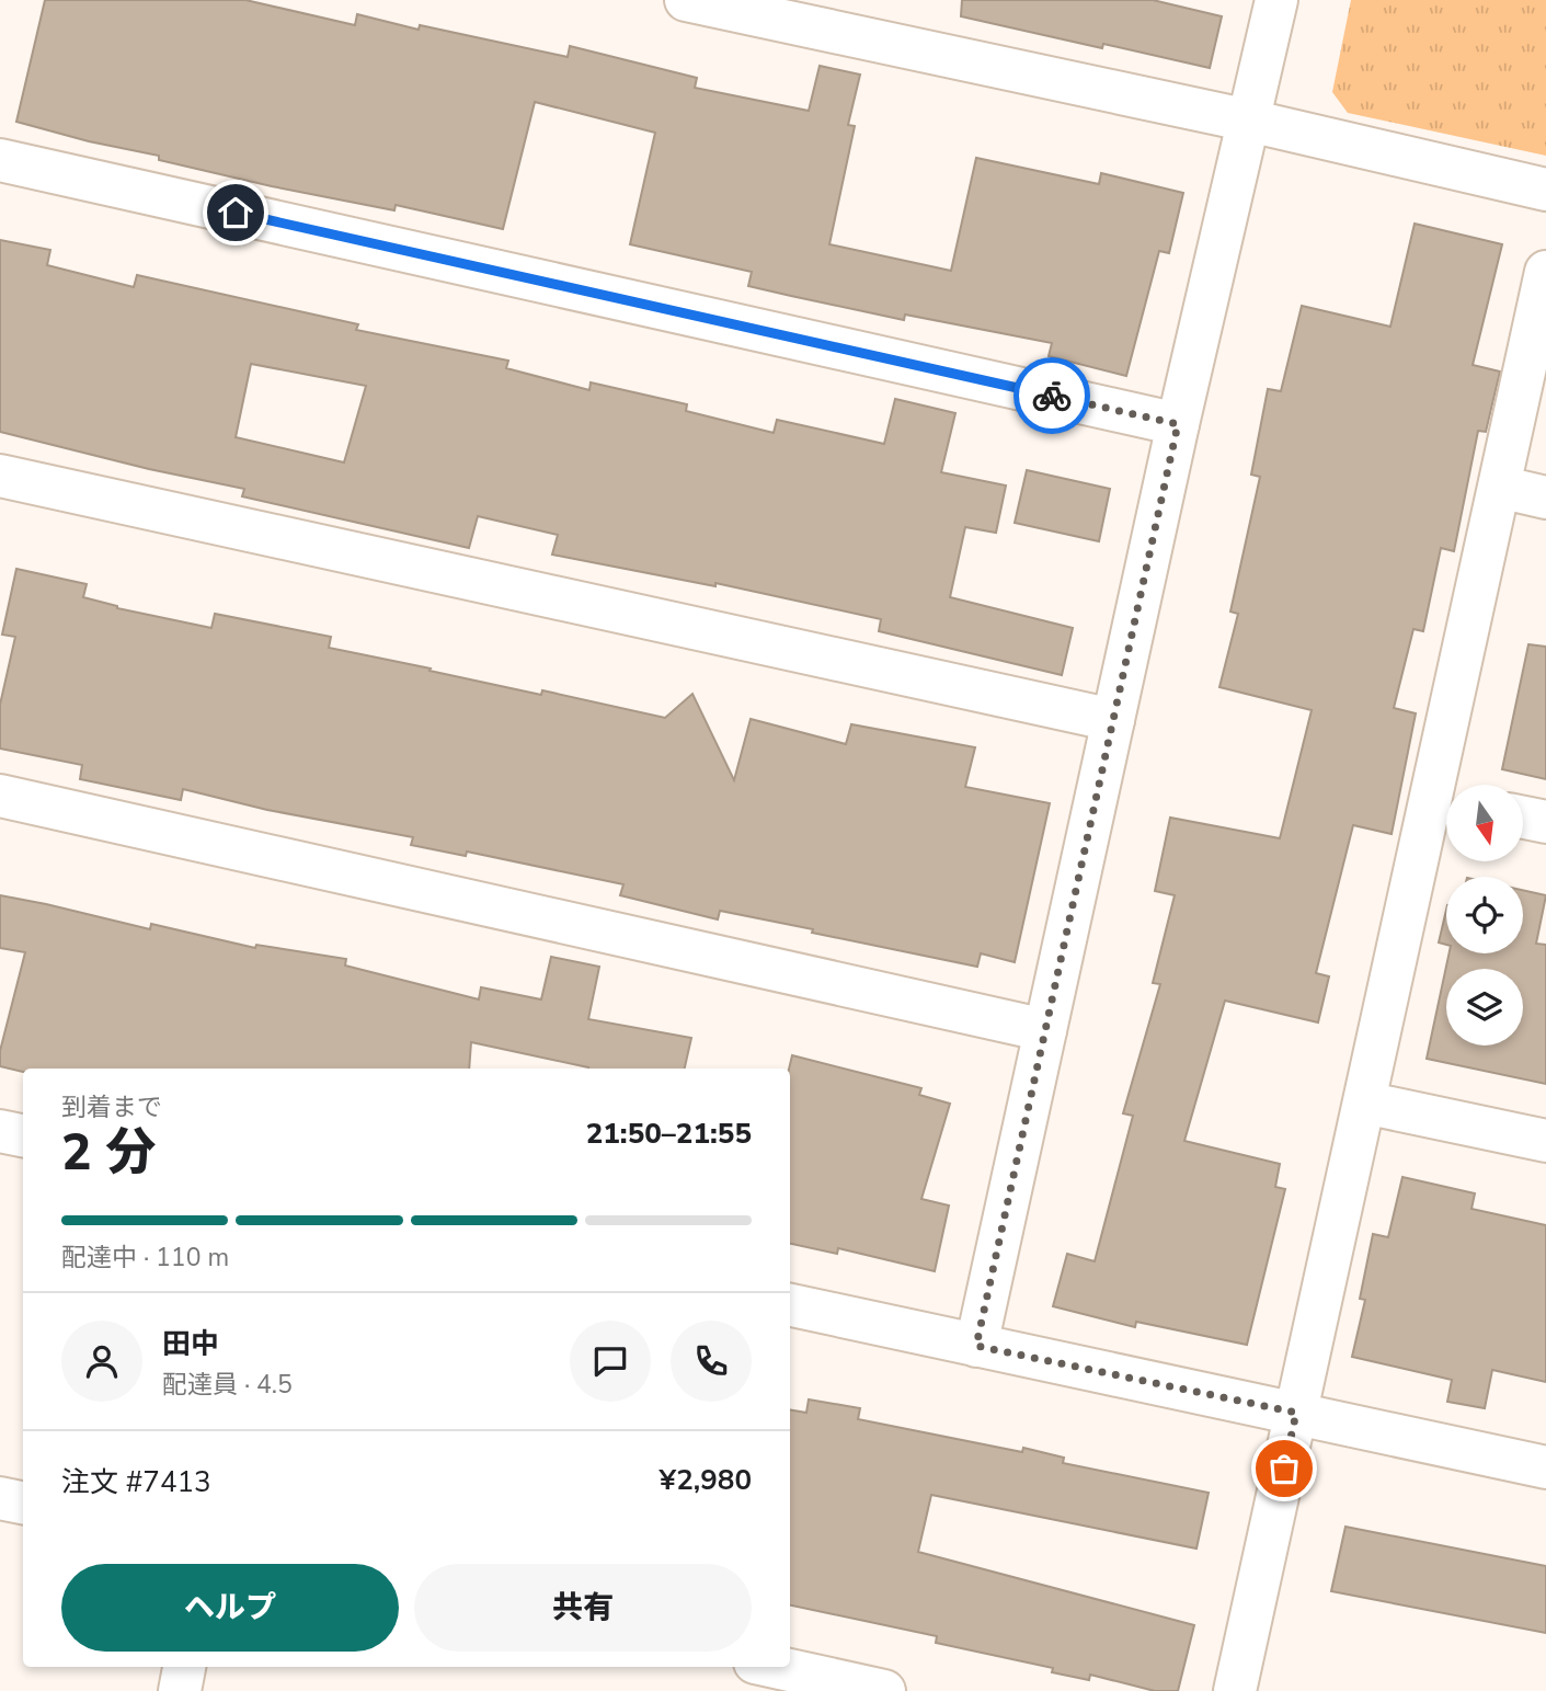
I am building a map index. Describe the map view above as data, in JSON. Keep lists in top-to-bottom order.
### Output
{
  "north": "bottom",
  "page": {
    "heading": ["2 分", "到着まで", "21:50–21:55"],
    "panel": [
      "田中",
      "配達員 · 4.5",
      "注文 #7413",
      "¥2,980"
    ],
    "bar": "配達中 · 110 m",
    "buttons": ["ヘルプ", "共有"]
  }
}
